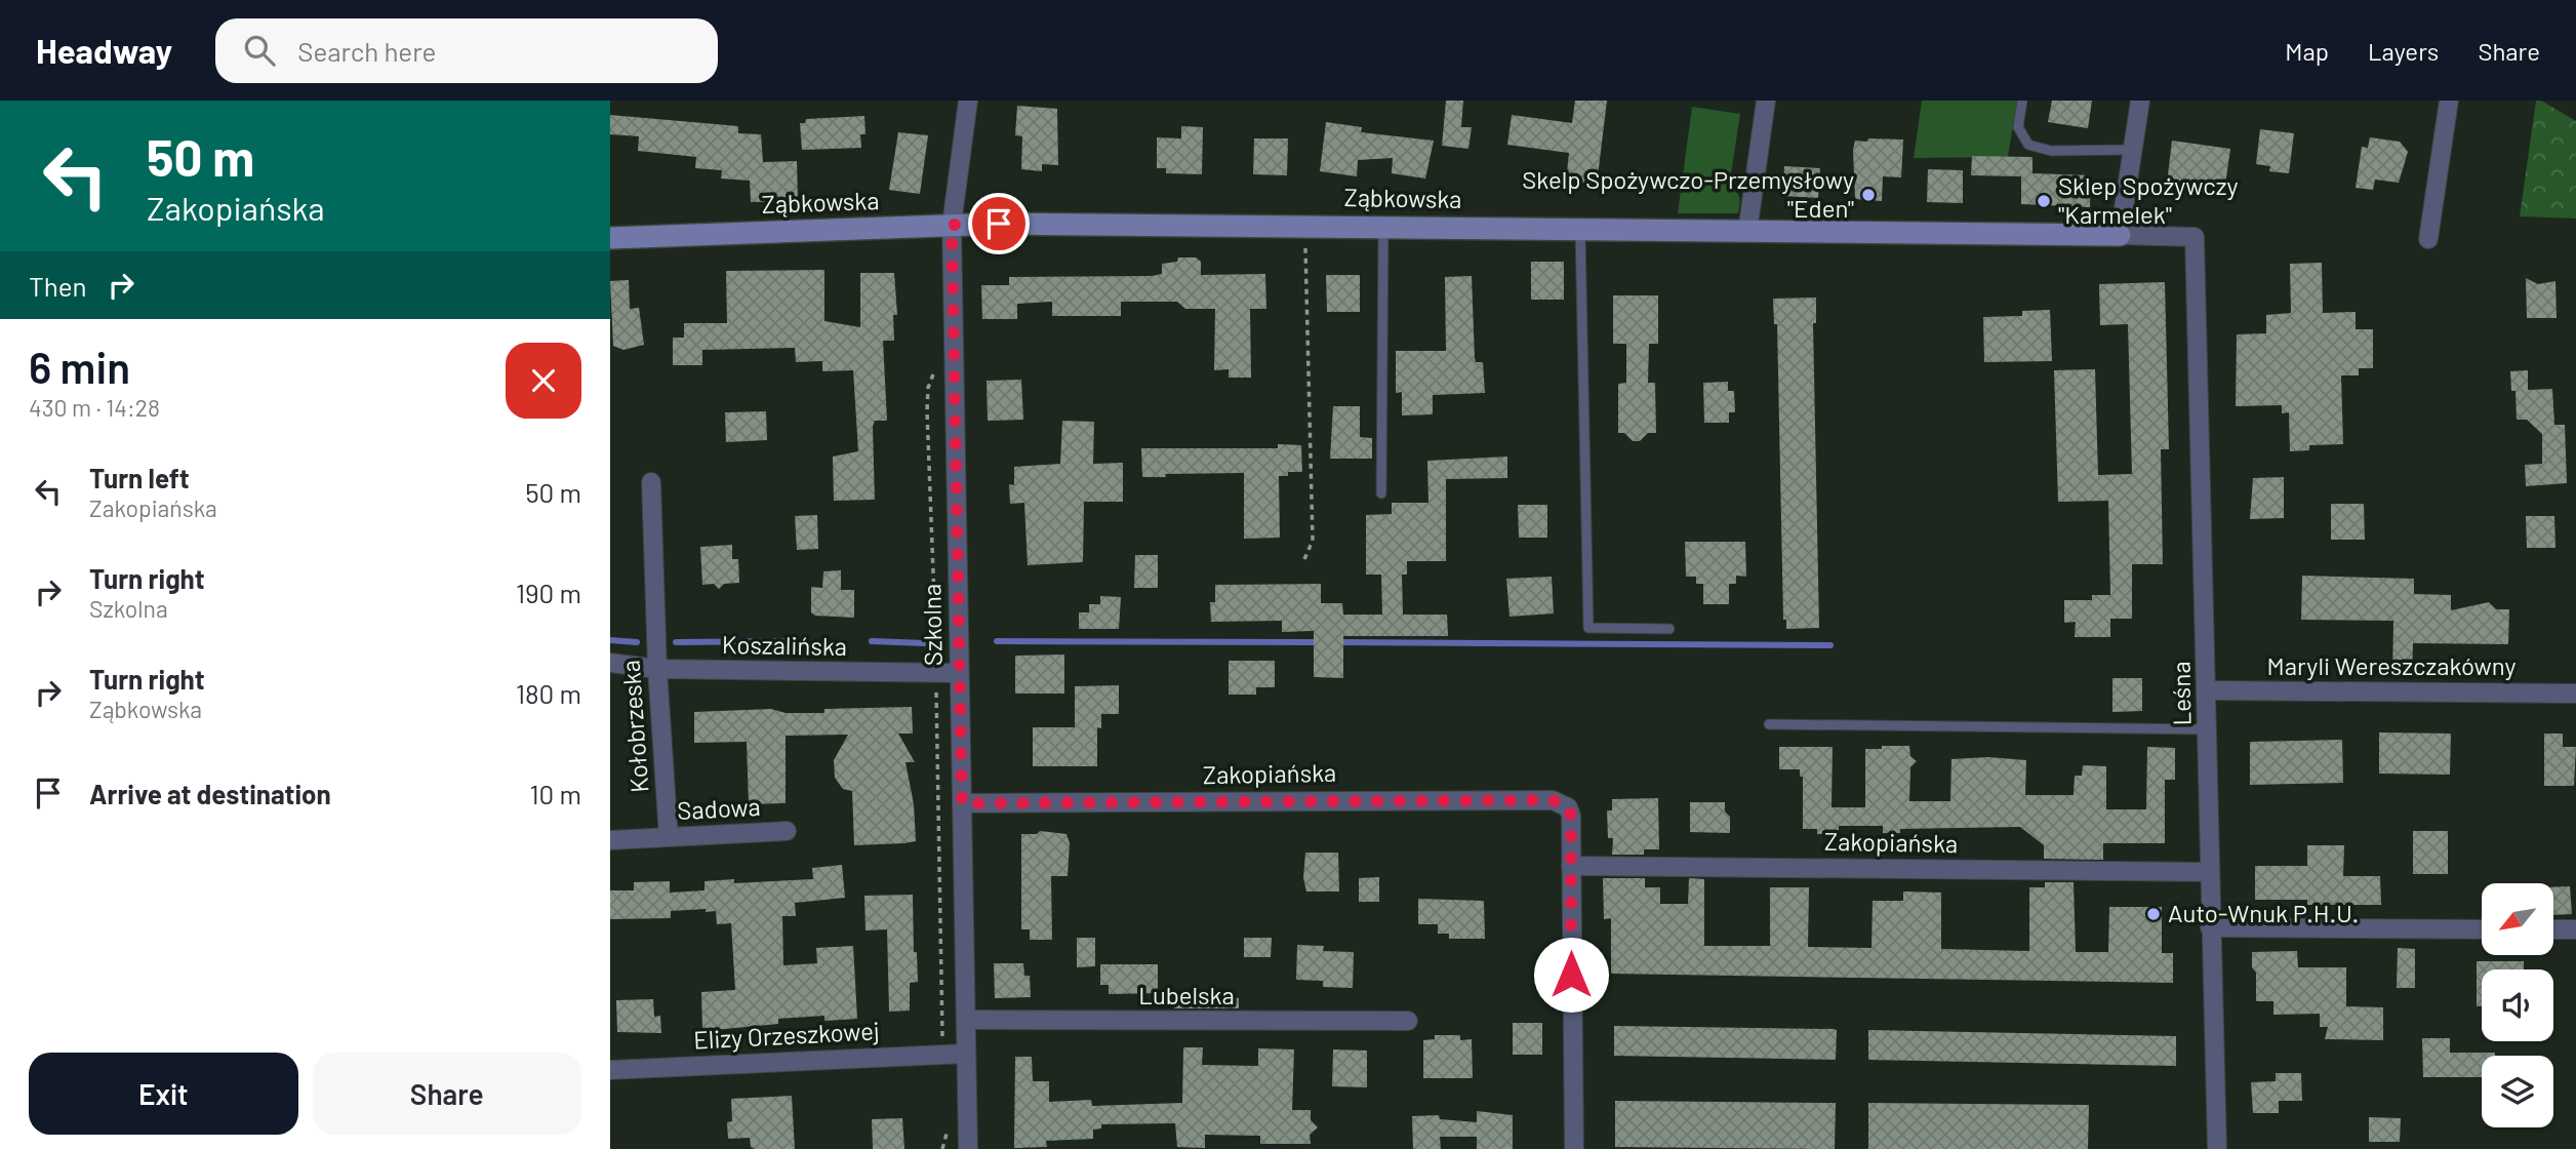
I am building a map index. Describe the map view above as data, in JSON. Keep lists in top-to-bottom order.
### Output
{
  "streets": {
    "street": [
      "Ząbkowska",
      "Szkolna",
      "Koszalińska",
      "Maryli Wereszczakówny",
      "Leśna",
      "Kołobrzeska",
      "Zakopiańska",
      "Sadowa",
      "Lubelska",
      "Elizy Orzeszkowej"
    ]
  },
  "crossings": [
    ["Ząbkowska", "Szkolna"],
    ["Ząbkowska", "Leśna"],
    ["Szkolna", "Koszalińska"],
    ["Szkolna", "Zakopiańska"],
    ["Szkolna", "Lubelska"],
    ["Szkolna", "Elizy Orzeszkowej"],
    ["Koszalińska", "Kołobrzeska"],
    ["Maryli Wereszczakówny", "Leśna"],
    ["Leśna", "Zakopiańska"],
    ["Kołobrzeska", "Sadowa"]
  ],
  "places": ["Skelp Spożywczo-Przemysłowy \"Eden\"", "Sklep Spożywczy \"Karmelek\"", "Auto-Wnuk P.H.U."],
  "north": "bottom left",
  "page": {
    "header": "Headway",
    "search": "Search here",
    "nav": ["Map", "Layers", "Share"],
    "turn": ["50 m", "Zakopiańska"],
    "then": "Then",
    "heading": ["6 min", "430 m · 14:28"],
    "list": [
      {
        "name": "Turn left",
        "note": "Zakopiańska",
        "value": "50 m"
      },
      {
        "name": "Turn right",
        "note": "Szkolna",
        "value": "190 m"
      },
      {
        "name": "Turn right",
        "note": "Ząbkowska",
        "value": "180 m"
      },
      {
        "name": "Arrive at destination",
        "value": "10 m"
      }
    ],
    "buttons": ["Exit", "Share"]
  }
}
